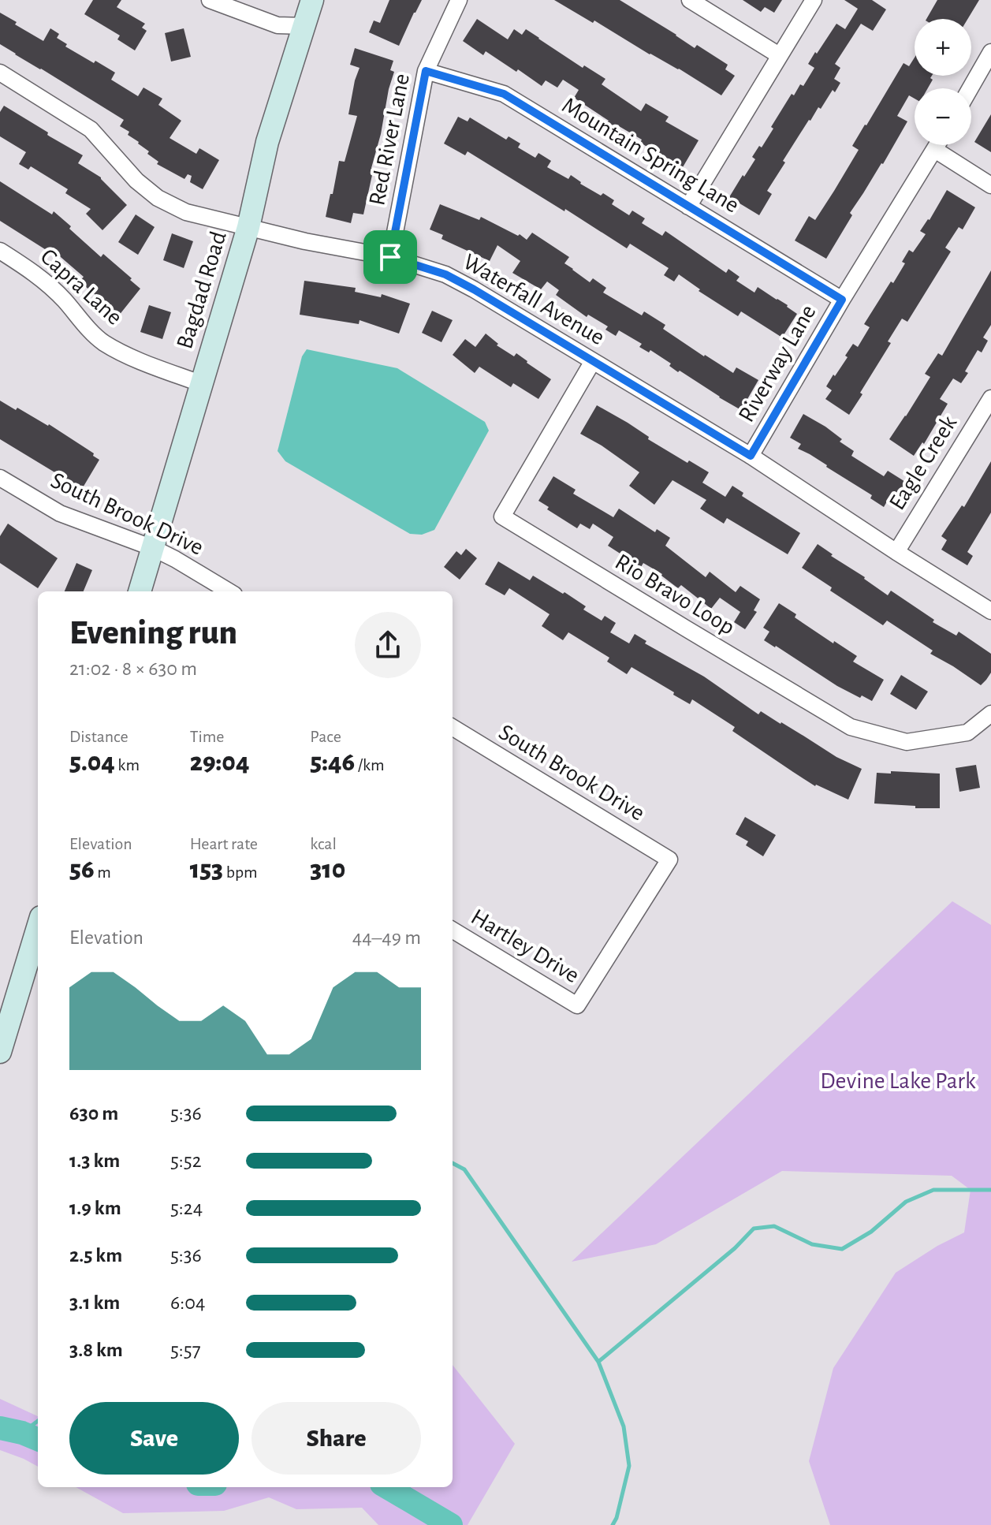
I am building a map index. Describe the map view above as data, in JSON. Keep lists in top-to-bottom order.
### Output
{
  "streets": {
    "street": [
      "Red River Lane",
      "Mountain Spring Lane",
      "Capra Lane",
      "Bagdad Road",
      "Waterfall Avenue",
      "Riverway Lane",
      "Eagle Creek",
      "South Brook Drive",
      "Rio Bravo Loop",
      "Hartley Drive"
    ]
  },
  "crossings": [
    ["Red River Lane", "Mountain Spring Lane"],
    ["Red River Lane", "Waterfall Avenue"],
    ["Mountain Spring Lane", "Riverway Lane"],
    ["Capra Lane", "Bagdad Road"],
    ["Bagdad Road", "Waterfall Avenue"],
    ["Bagdad Road", "South Brook Drive"],
    ["Waterfall Avenue", "Riverway Lane"],
    ["Waterfall Avenue", "Eagle Creek"],
    ["Waterfall Avenue", "Rio Bravo Loop"],
    ["South Brook Drive", "Hartley Drive"]
  ],
  "parks": ["Devine Lake Park"],
  "page": {
    "map_buttons": ["+", "−"],
    "heading": ["Evening run", "21:02 · 8 × 630 m"],
    "stats": [
      ["Distance", "5.04 km"],
      ["Time", "29:04"],
      ["Pace", "5:46 /km"],
      ["Elevation", "56 m"],
      ["Heart rate", "153 bpm"],
      ["kcal", "310"]
    ],
    "chart": ["Elevation", "44–49 m"],
    "list": [
      {
        "name": "630 m",
        "note": "5:36"
      },
      {
        "name": "1.3 km",
        "note": "5:52"
      },
      {
        "name": "1.9 km",
        "note": "5:24"
      },
      {
        "name": "2.5 km",
        "note": "5:36"
      },
      {
        "name": "3.1 km",
        "note": "6:04"
      },
      {
        "name": "3.8 km",
        "note": "5:57"
      }
    ],
    "buttons": ["Save", "Share"]
  }
}
